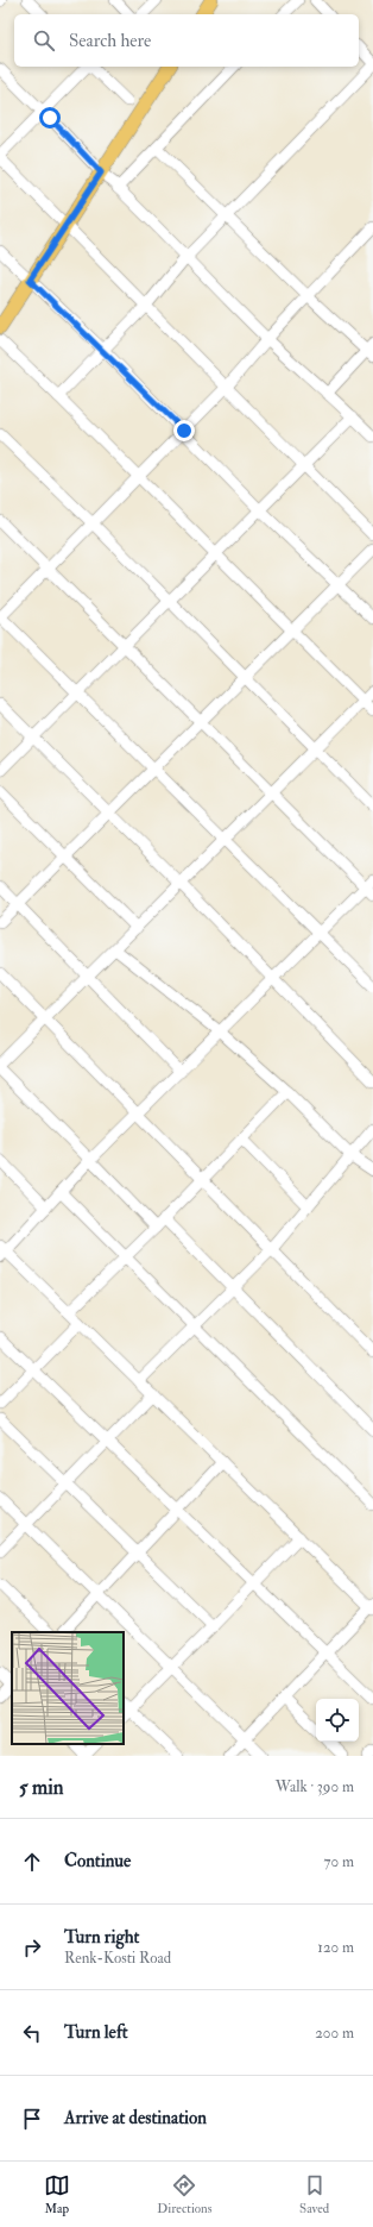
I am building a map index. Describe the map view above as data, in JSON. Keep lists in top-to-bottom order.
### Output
{
  "page": {
    "search": "Search here",
    "heading": ["5 min", "Walk · 390 m"],
    "list": [
      ["Continue", "70 m"],
      ["Turn right", "Renk-Kosti Road", "120 m"],
      ["Turn left", "200 m"],
      "Arrive at destination"
    ],
    "nav": ["Map", "Directions", "Saved"]
  }
}
